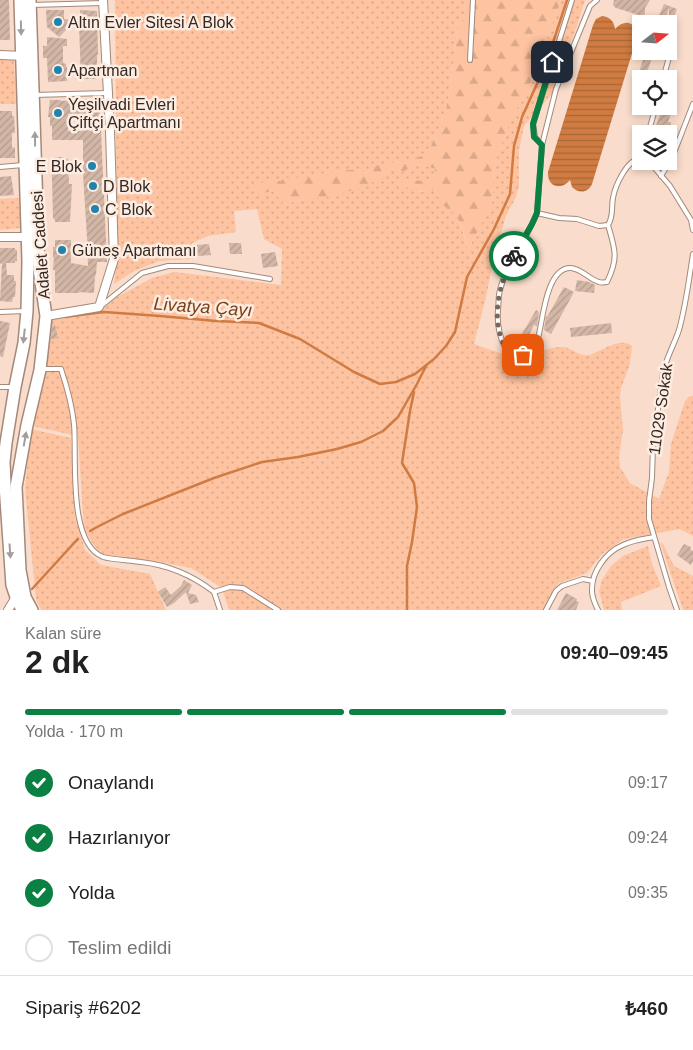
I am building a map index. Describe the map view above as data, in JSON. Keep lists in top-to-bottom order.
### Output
{
  "streets": {
    "street": ["Adalet Caddesi"],
    "lane": ["11029 Sokak"]
  },
  "water": ["Livatya Çayı"],
  "places": [
    "Altın Evler Sitesi A Blok",
    "Apartman",
    "Yeşilvadi Evleri Çiftçi Apartmanı",
    "E Blok",
    "D Blok",
    "C Blok",
    "Güneş Apartmanı"
  ],
  "north": "right",
  "page": {
    "heading": ["2 dk", "Kalan süre", "09:40–09:45"],
    "panel": ["Sipariş #6202", "₺460"],
    "bar": "Yolda · 170 m",
    "list": [
      ["Onaylandı", "09:17"],
      ["Hazırlanıyor", "09:24"],
      ["Yolda", "09:35"],
      "Teslim edildi"
    ]
  }
}
